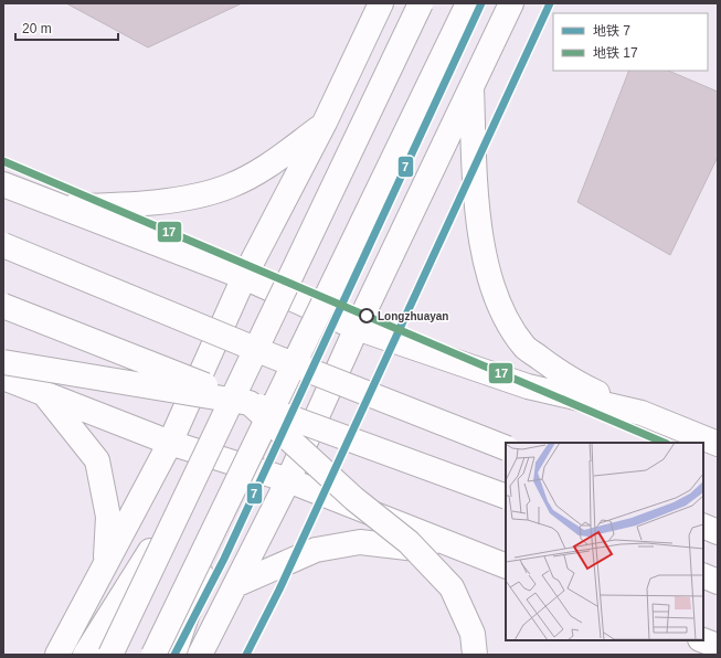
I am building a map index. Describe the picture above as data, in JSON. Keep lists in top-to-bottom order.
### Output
{
  "places": ["Longzhuayan"],
  "lines": ["metro line 7", "metro line 17"],
  "legend": ["地铁 7", "地铁 17"],
  "scale_bar": "20 m"
}
